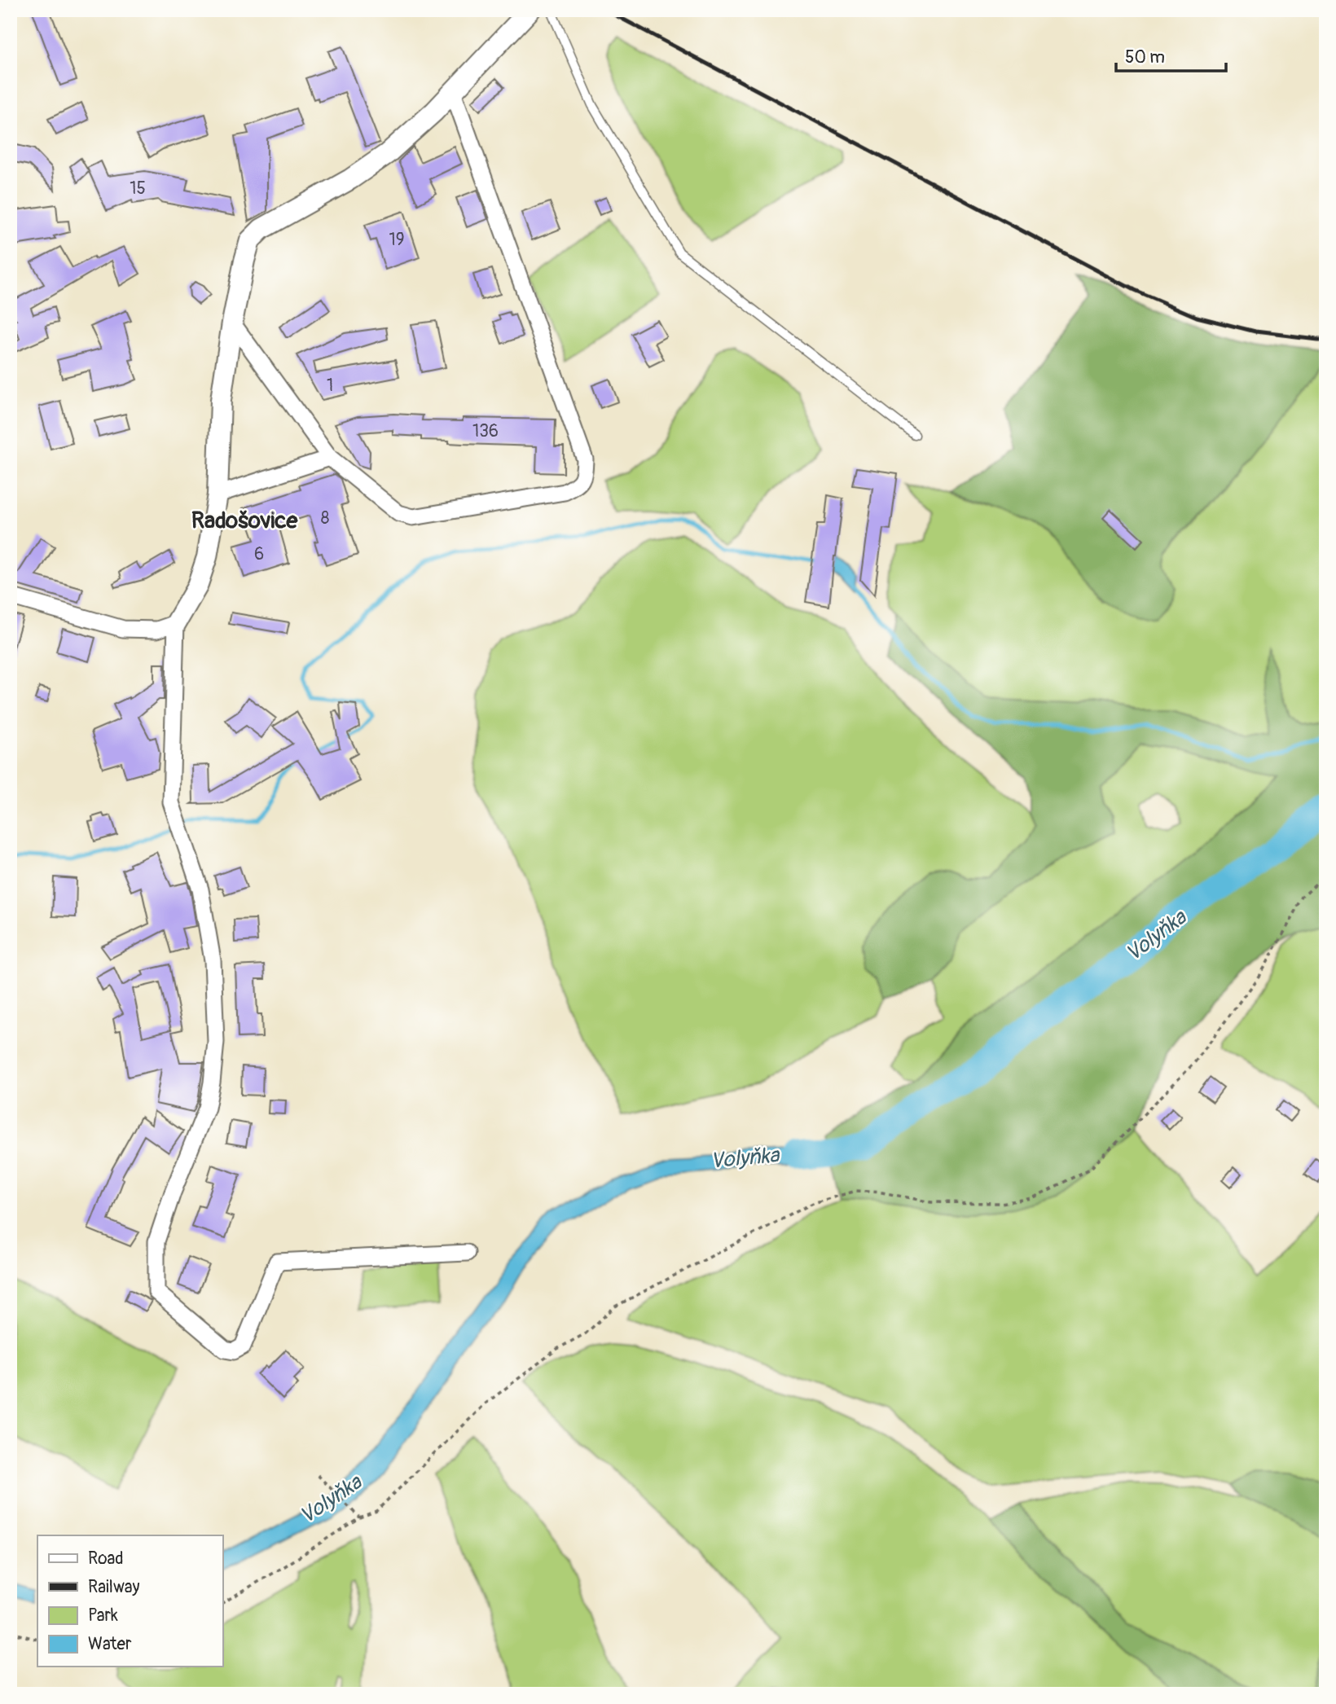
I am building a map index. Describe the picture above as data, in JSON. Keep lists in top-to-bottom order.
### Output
{
  "districts": ["Radošovice"],
  "water": ["Volyňka"],
  "house_numbers": [
    "15",
    "19",
    "1",
    "136",
    "8",
    "6"
  ],
  "legend": [
    "Road",
    "Railway",
    "Park",
    "Water"
  ],
  "scale_bar": "50 m"
}
